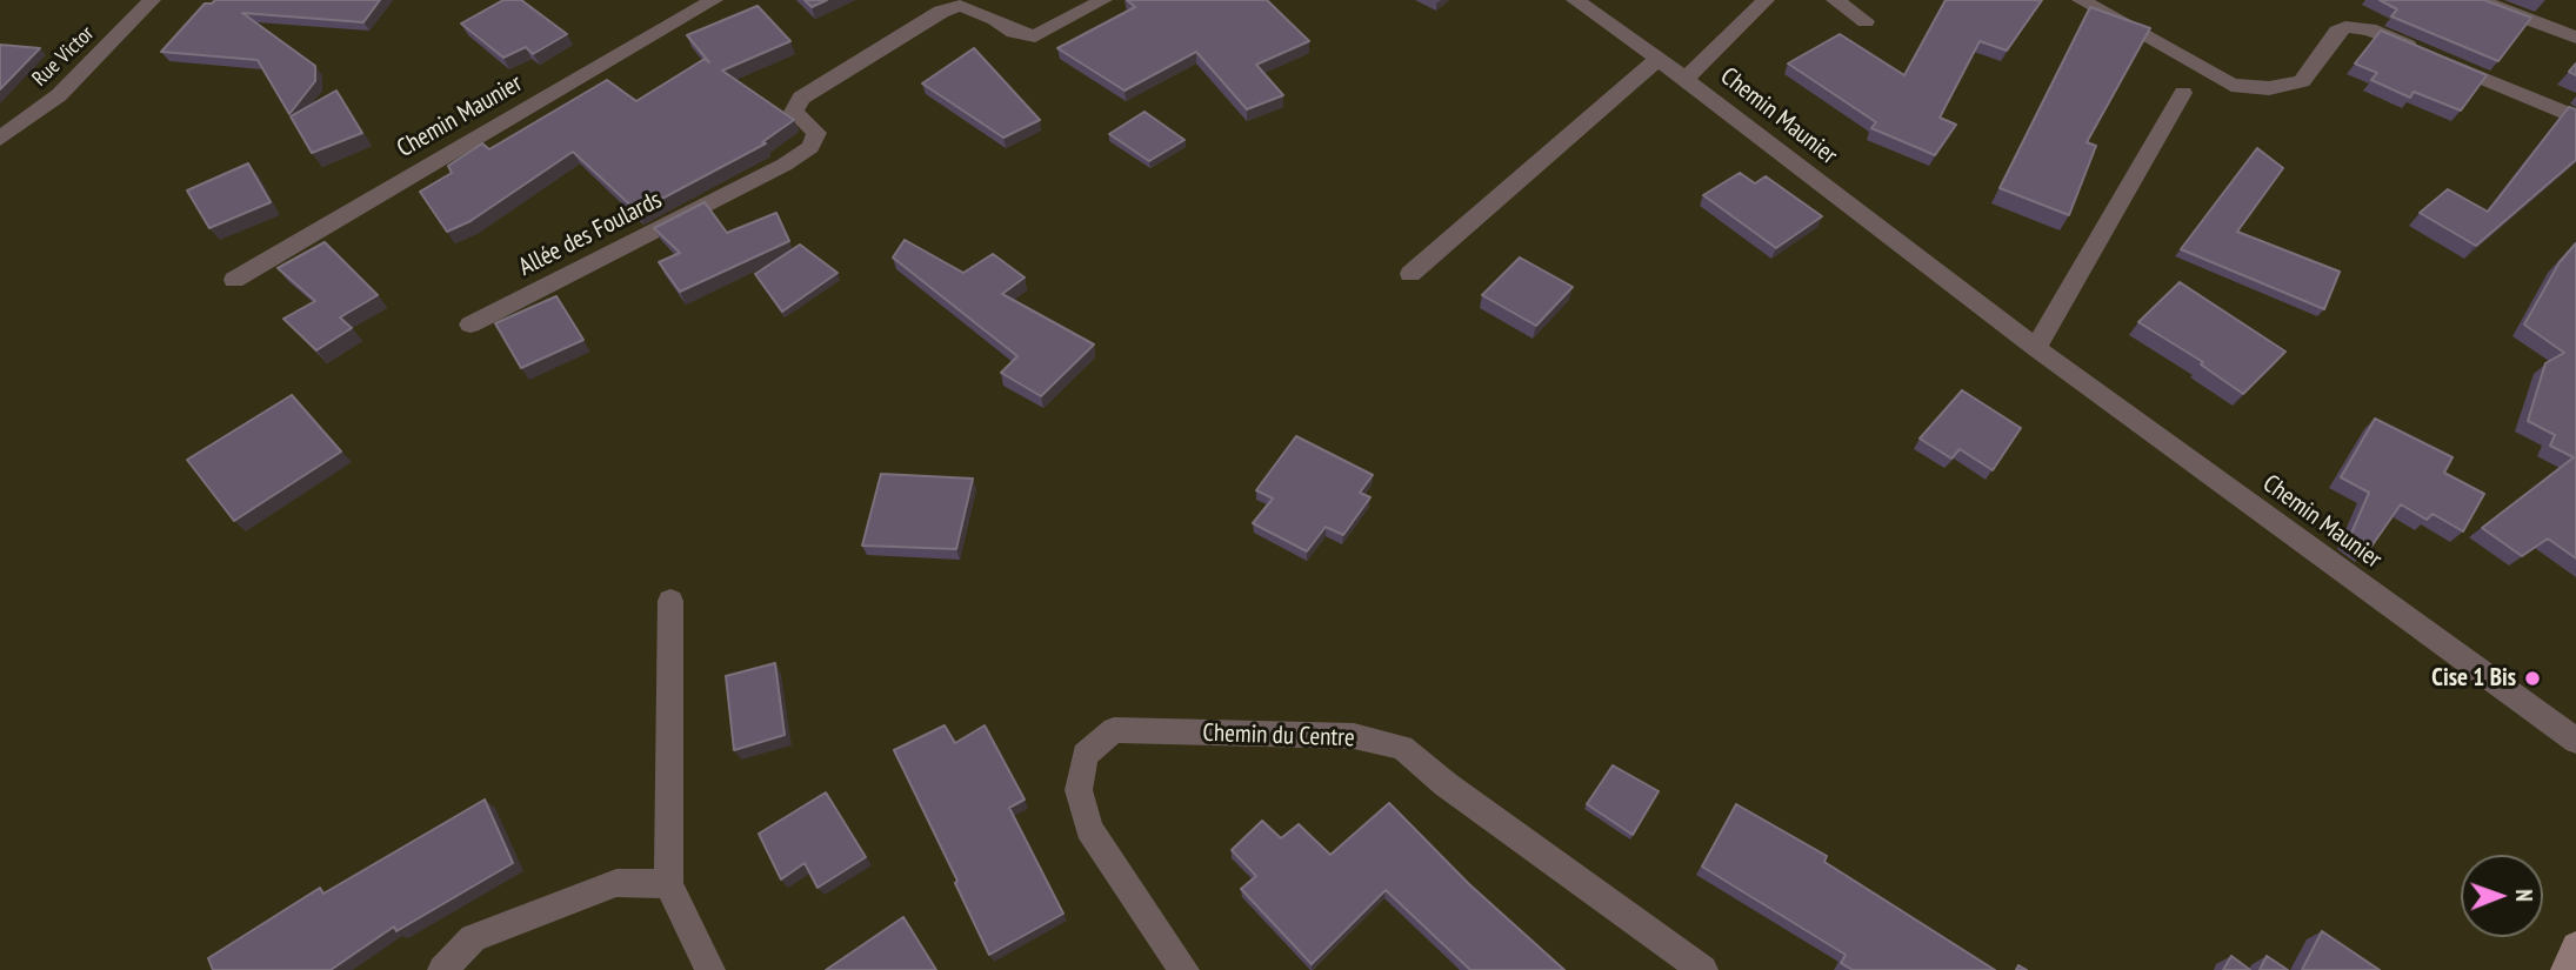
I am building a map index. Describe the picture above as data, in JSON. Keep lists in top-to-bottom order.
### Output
{
  "streets": {
    "street": [
      "Rue Victor",
      "Chemin Maunier",
      "Allée des Foulards",
      "Chemin du Centre"
    ]
  },
  "places": ["Cise 1 Bis"],
  "north": "right"
}
